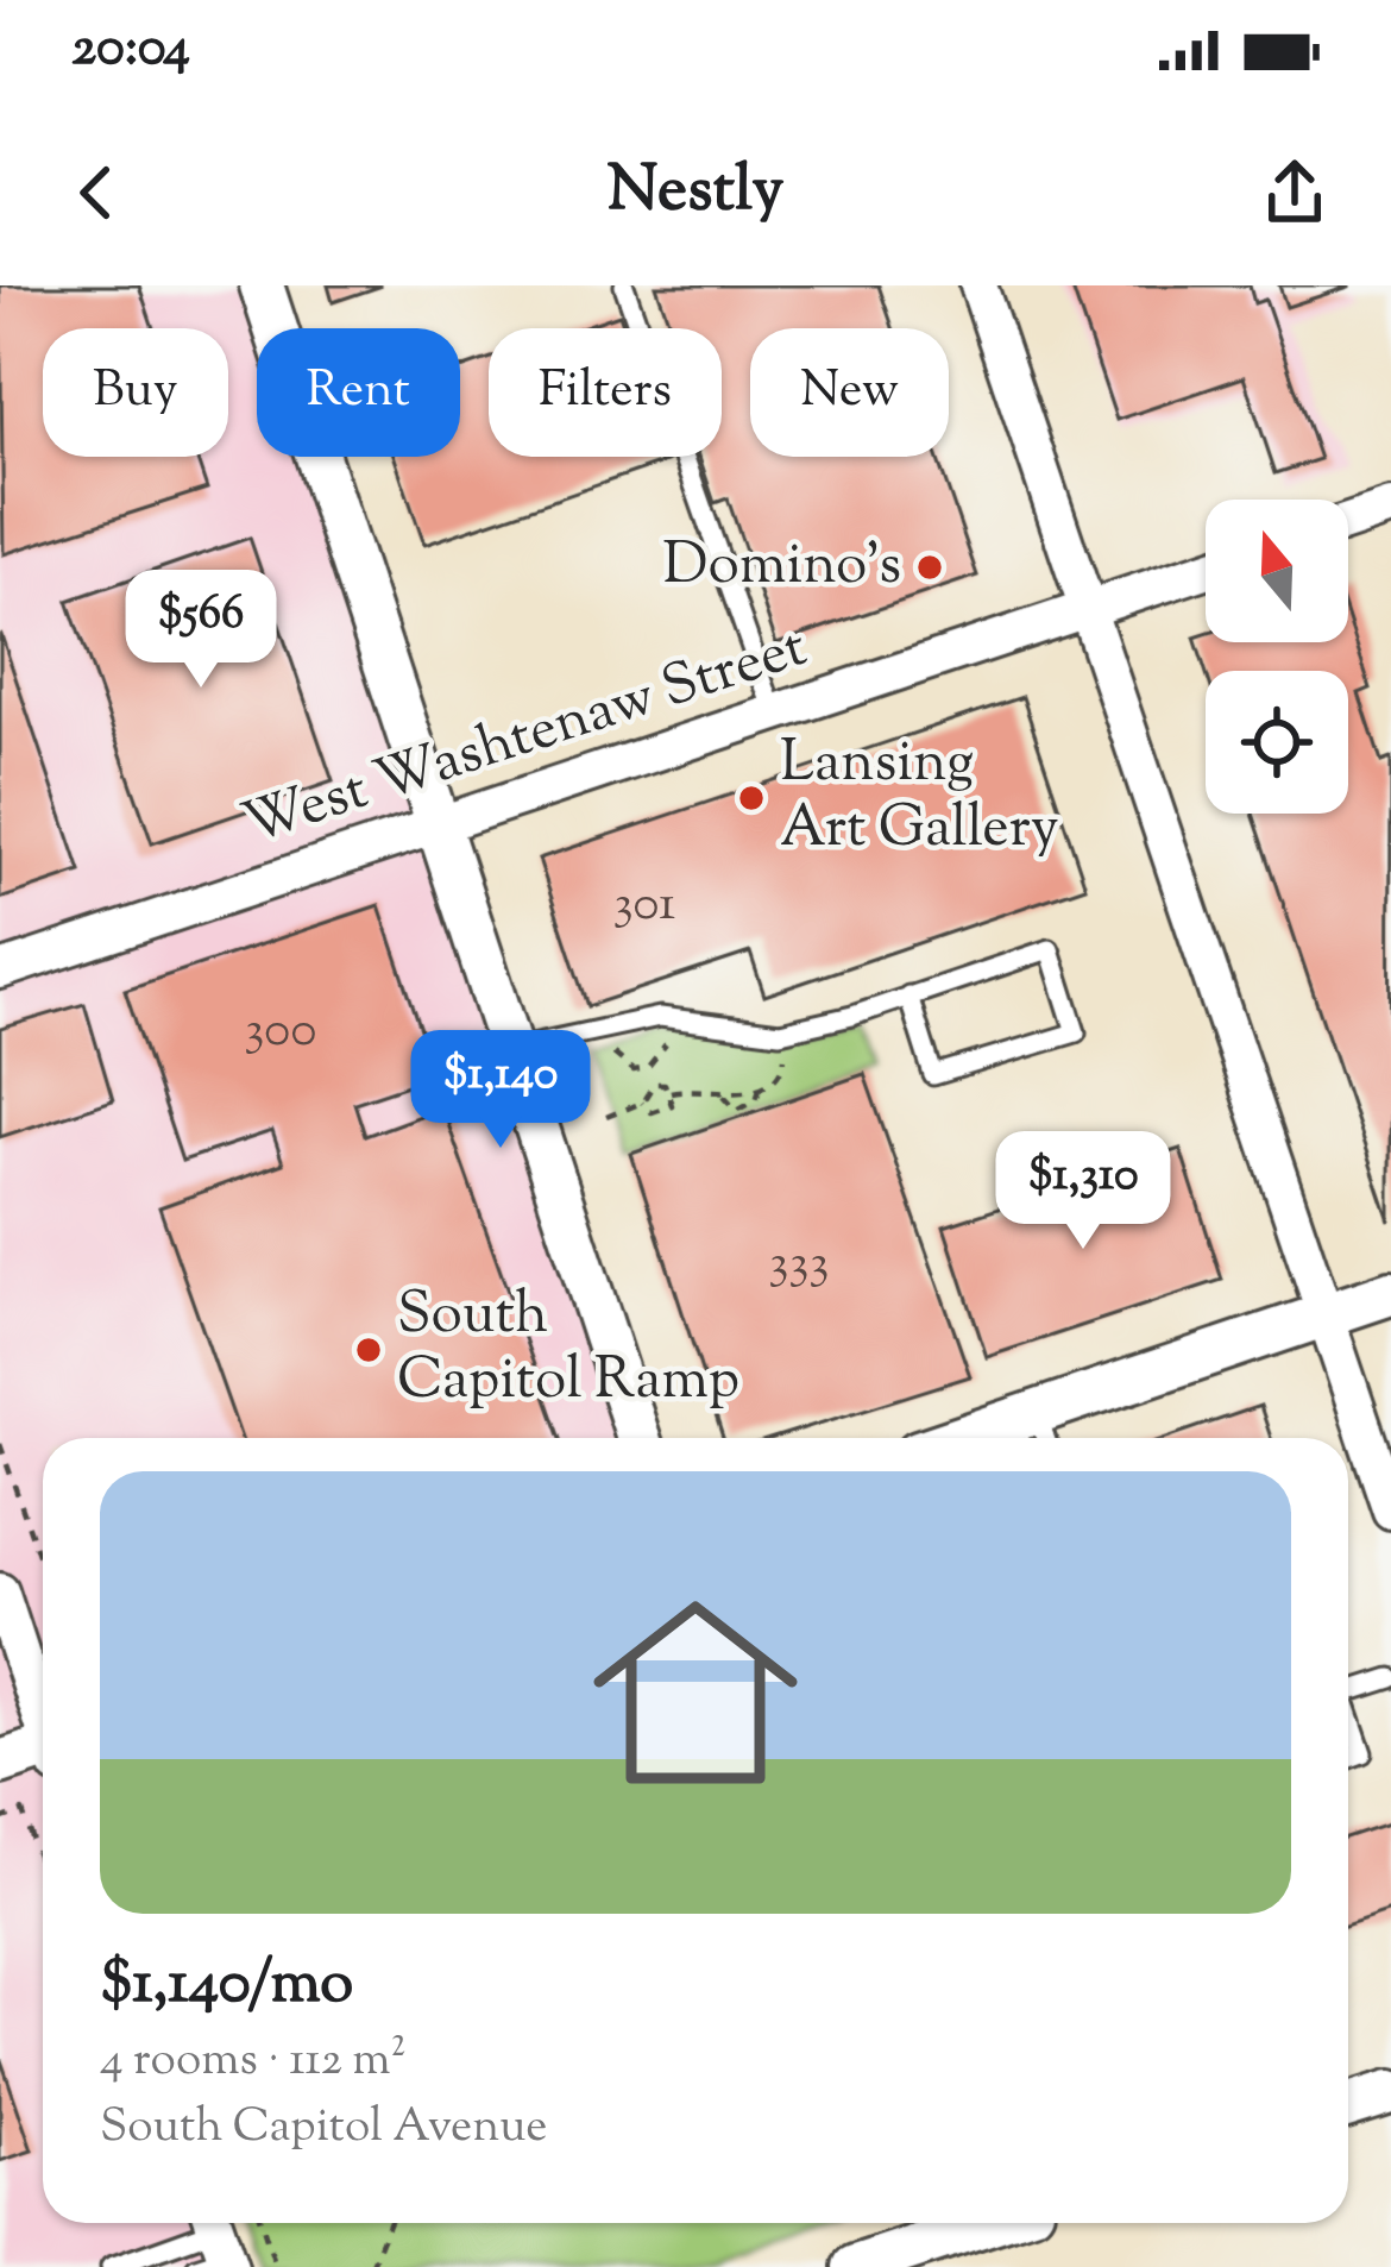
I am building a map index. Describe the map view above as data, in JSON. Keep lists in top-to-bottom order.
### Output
{
  "streets": {
    "street": ["West Washtenaw Street"]
  },
  "places": ["Domino's", "Lansing Art Gallery", "South Capitol Ramp"],
  "house_numbers": ["301", "300", "333"],
  "north": "top",
  "page": {
    "status": "20:04",
    "header": "Nestly",
    "chip": [
      "Buy",
      "Rent",
      "Filters",
      "New"
    ],
    "price": ["$566", "$1,140", "$1,310"],
    "list": [
      {
        "name": "$1,140/mo",
        "note": "4 rooms · 112 m² · South Capitol Avenue"
      }
    ]
  }
}
